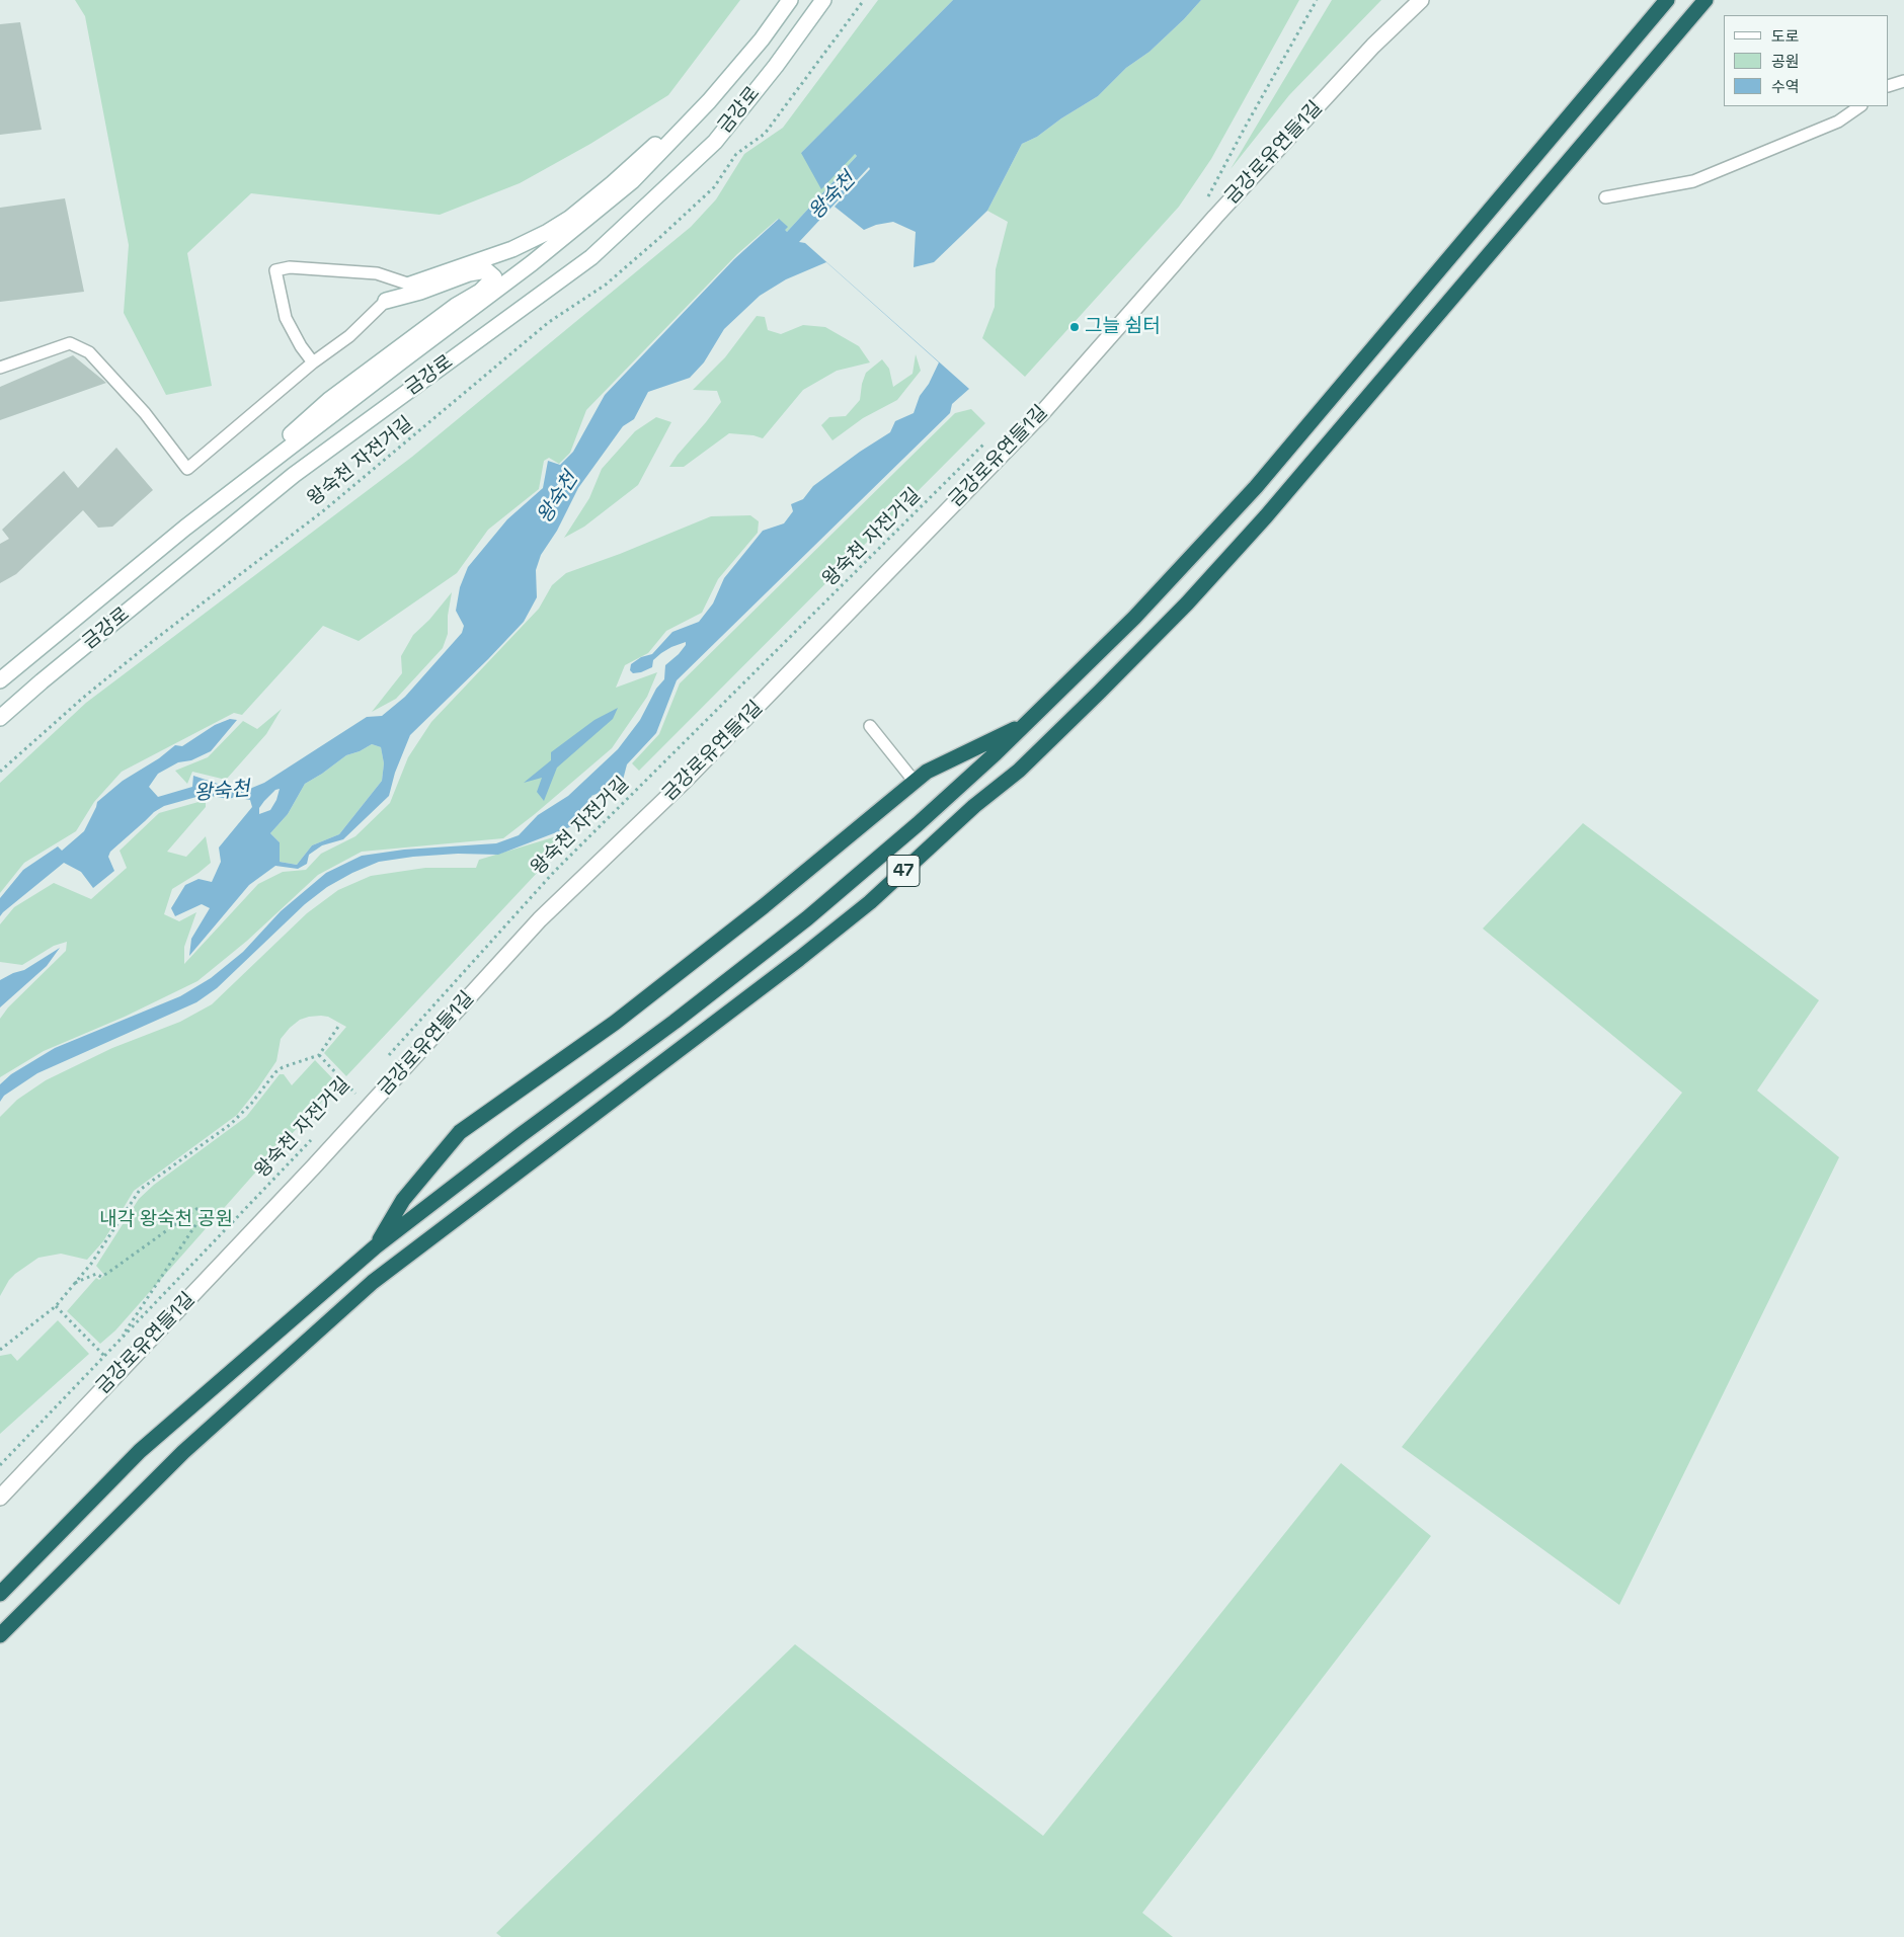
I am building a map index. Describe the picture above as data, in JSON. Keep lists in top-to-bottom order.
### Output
{
  "streets": {
    "highway": ["47"],
    "main road": ["금강로", "금강로유연들1길"],
    "path": ["왕숙천 자전거길"]
  },
  "water": ["왕숙천"],
  "parks": ["내각 왕숙천 공원"],
  "places": ["그늘 쉼터"],
  "legend": ["도로", "공원", "수역"]
}
